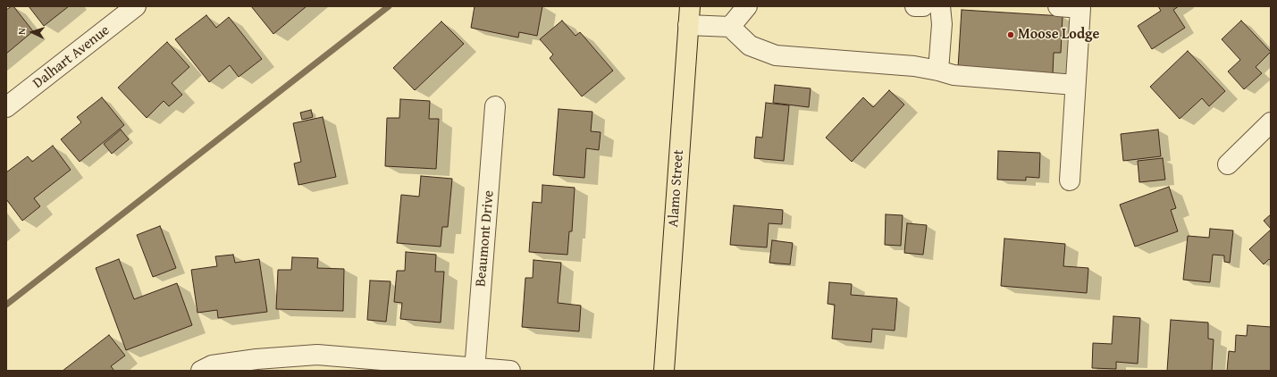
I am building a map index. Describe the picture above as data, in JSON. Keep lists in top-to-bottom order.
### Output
{
  "streets": {
    "main road": ["Alamo Street"],
    "street": ["Dalhart Avenue", "Beaumont Drive"]
  },
  "places": ["Moose Lodge"],
  "north": "left"
}
